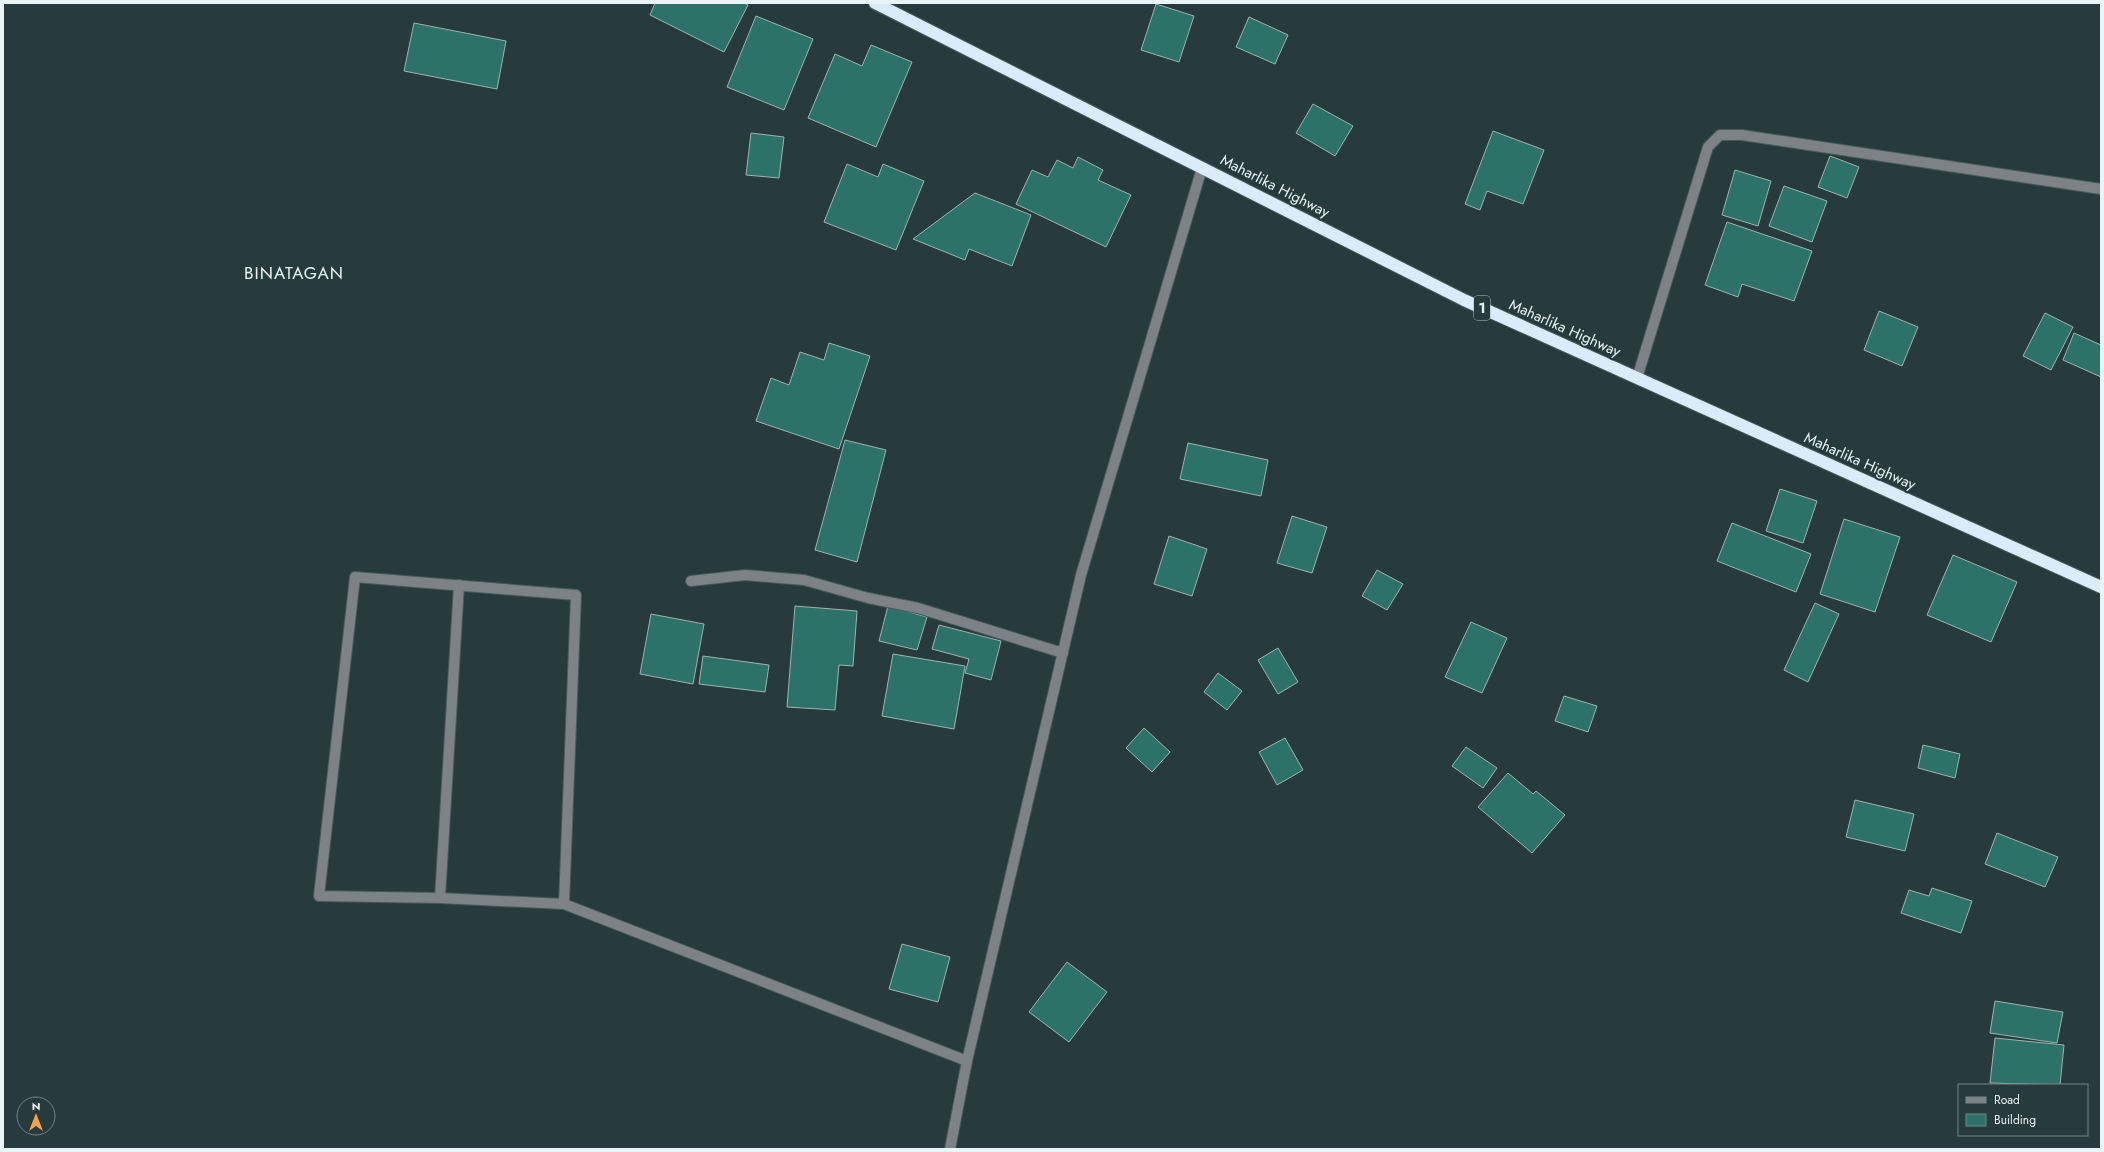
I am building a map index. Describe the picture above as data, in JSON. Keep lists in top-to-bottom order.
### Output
{
  "streets": {
    "highway": ["Maharlika Highway", "1"]
  },
  "districts": ["BINATAGAN"],
  "legend": ["Road", "Building"],
  "north": "top"
}
